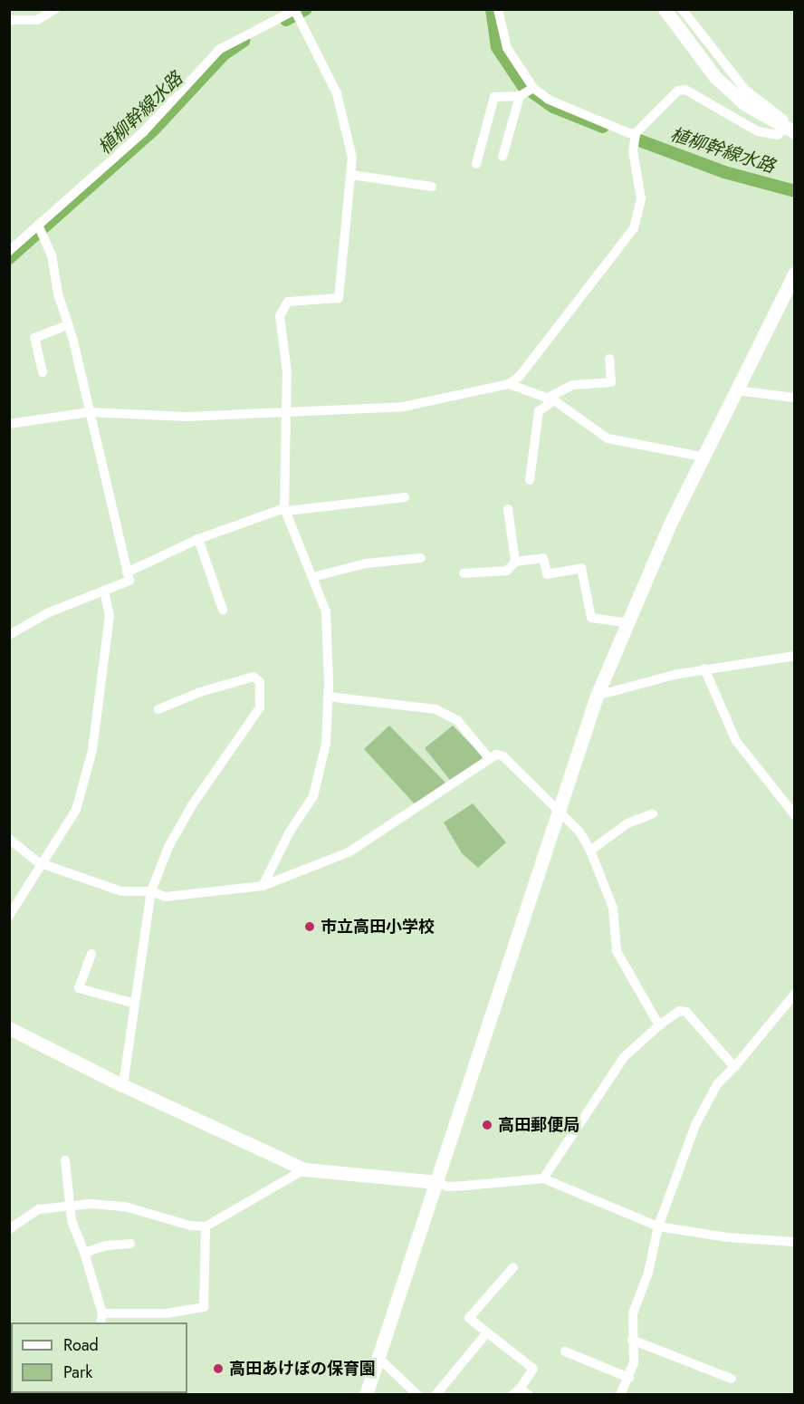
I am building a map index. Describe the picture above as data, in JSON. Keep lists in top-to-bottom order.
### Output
{
  "water": ["植柳幹線水路"],
  "places": ["市立高田小学校", "高田郵便局", "高田あけぼの保育園"],
  "legend": ["Road", "Park"]
}
